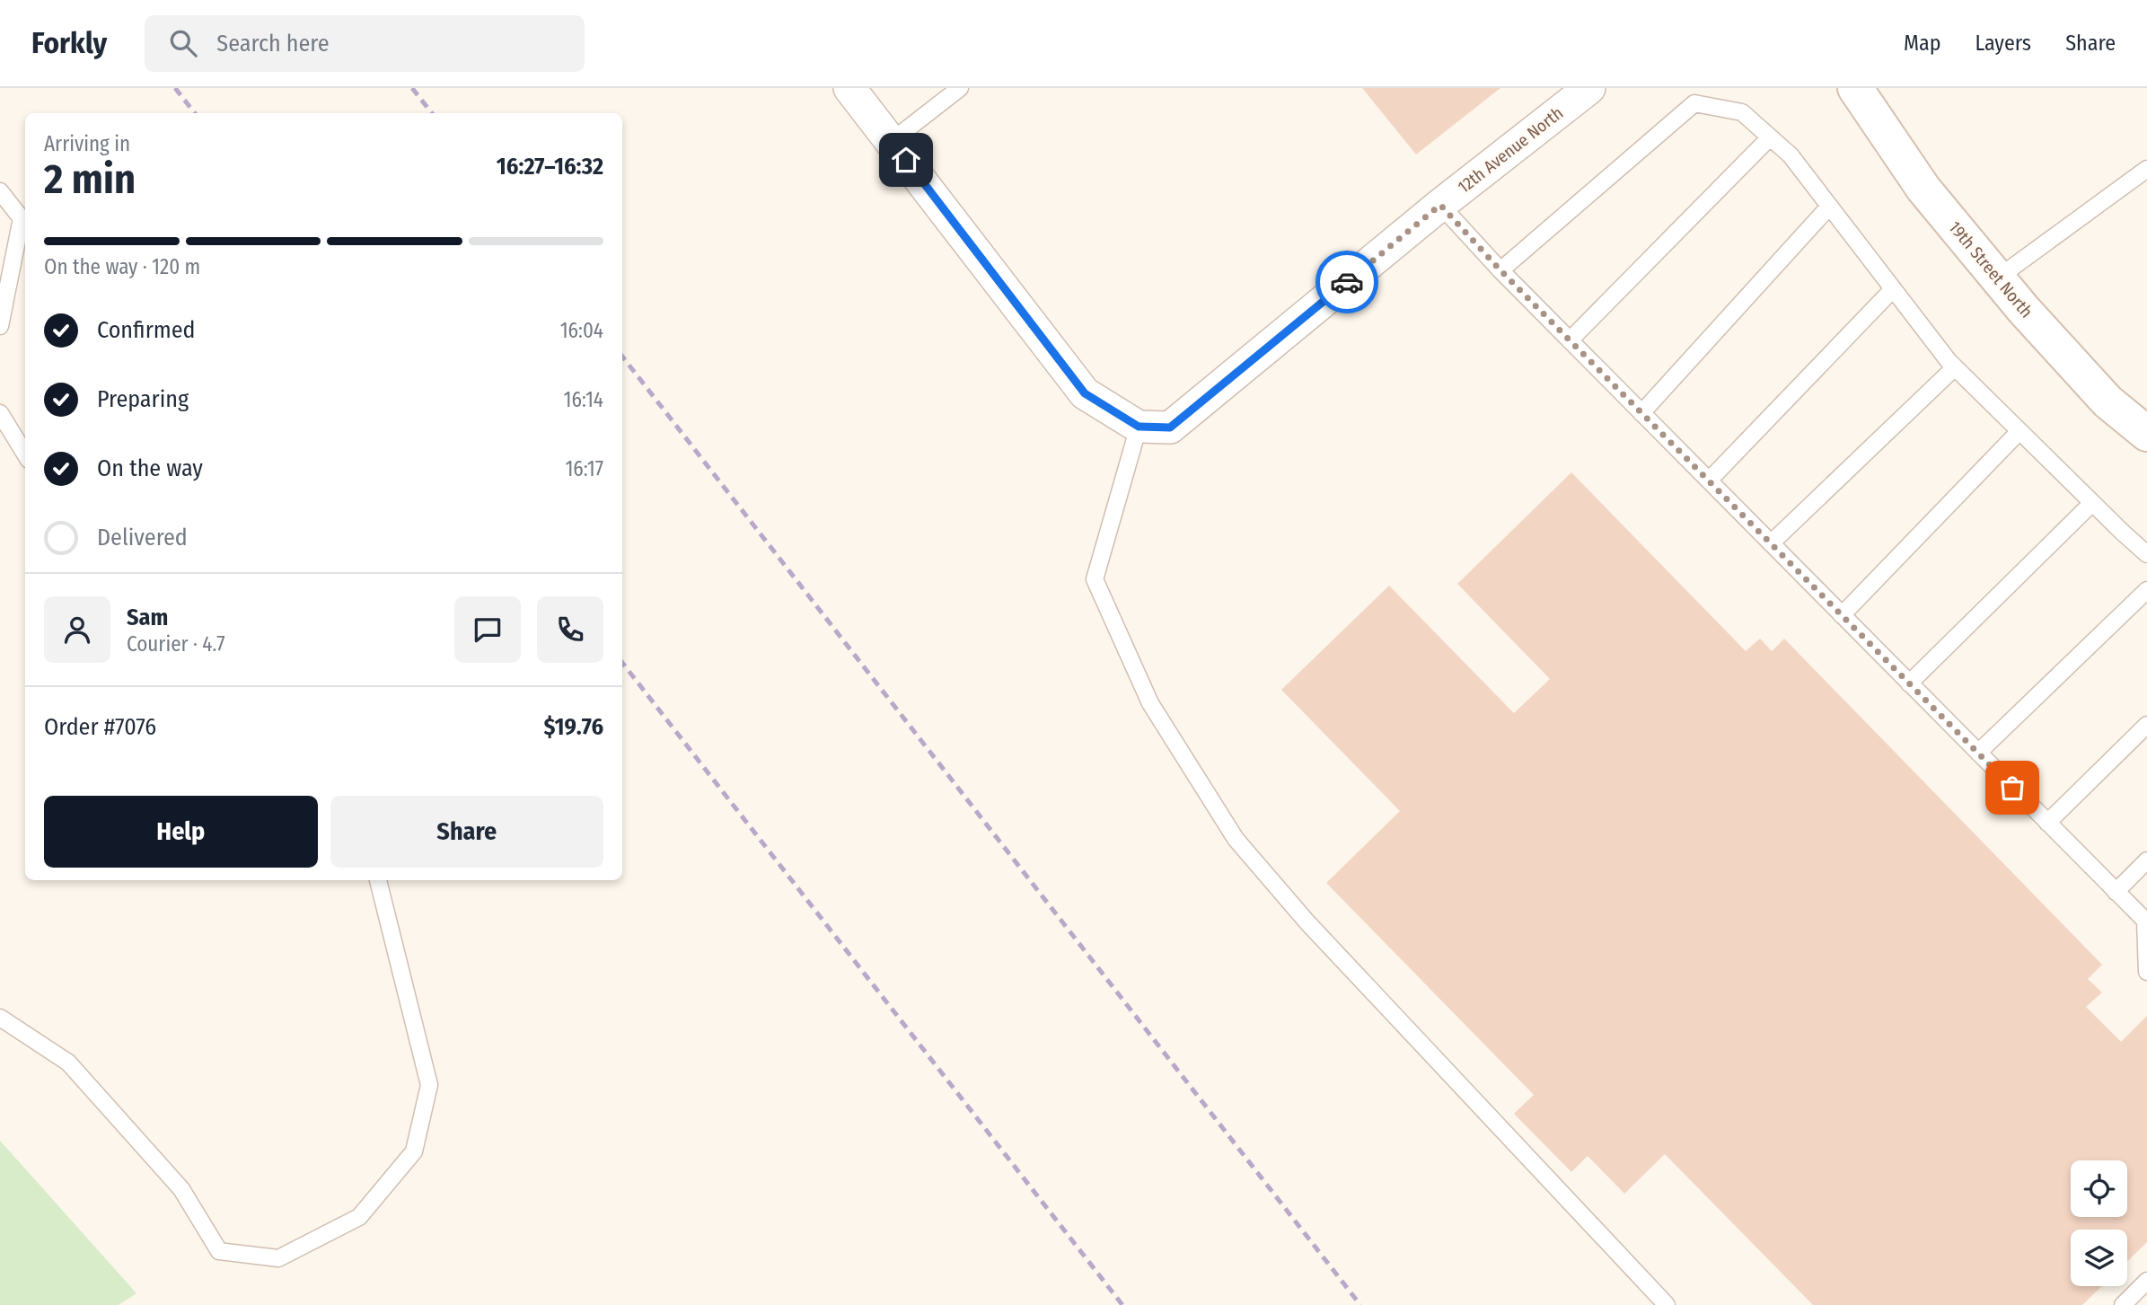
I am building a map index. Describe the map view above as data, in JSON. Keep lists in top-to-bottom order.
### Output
{
  "streets": {
    "main road": ["19th Street North"],
    "street": ["12th Avenue North"]
  },
  "page": {
    "header": "Forkly",
    "search": "Search here",
    "nav": ["Map", "Layers", "Share"],
    "heading": ["2 min", "Arriving in", "16:27–16:32"],
    "panel": [
      "Sam",
      "Courier · 4.7",
      "Order #7076",
      "$19.76"
    ],
    "bar": "On the way · 120 m",
    "list": [
      ["Confirmed", "16:04"],
      ["Preparing", "16:14"],
      ["On the way", "16:17"],
      "Delivered"
    ],
    "buttons": ["Help", "Share"]
  }
}
